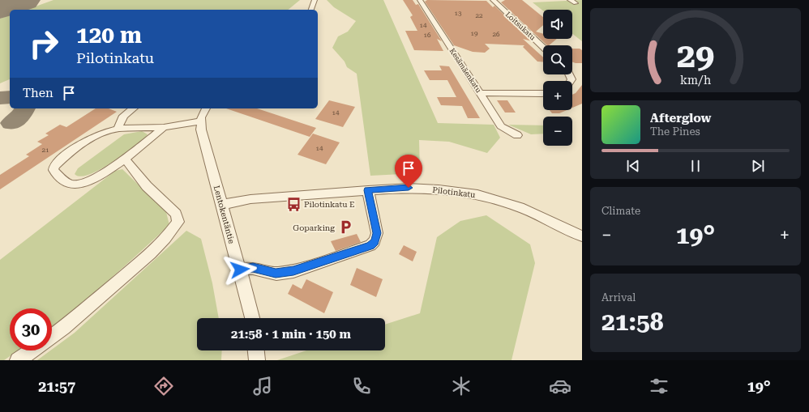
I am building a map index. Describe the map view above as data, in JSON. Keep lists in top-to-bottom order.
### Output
{
  "streets": {
    "street": [
      "Loitsukatu",
      "Kesämäenkatu",
      "Pilotinkatu",
      "Lentokentäntie"
    ]
  },
  "crossings": [
    ["Pilotinkatu", "Lentokentäntie"]
  ],
  "places": {
    "bus stop": ["Pilotinkatu E"],
    "parking": ["Goparking"]
  },
  "house_numbers": [
    "13",
    "22",
    "14",
    "19",
    "26",
    "16",
    "14",
    "14",
    "21"
  ],
  "page": {
    "map_buttons": ["+", "−"],
    "turn": ["120 m", "Pilotinkatu"],
    "then": "Then",
    "song": ["Afterglow", "The Pines"],
    "tile": [
      "Climate",
      ["Arrival", "21:58"]
    ],
    "heat": ["−", "19°", "+"],
    "limit": "30",
    "trip": "21:58 · 1 min · 150 m",
    "tabs": ["21:57", "19°"],
    "gauge": ["29", "km/h"]
  }
}
